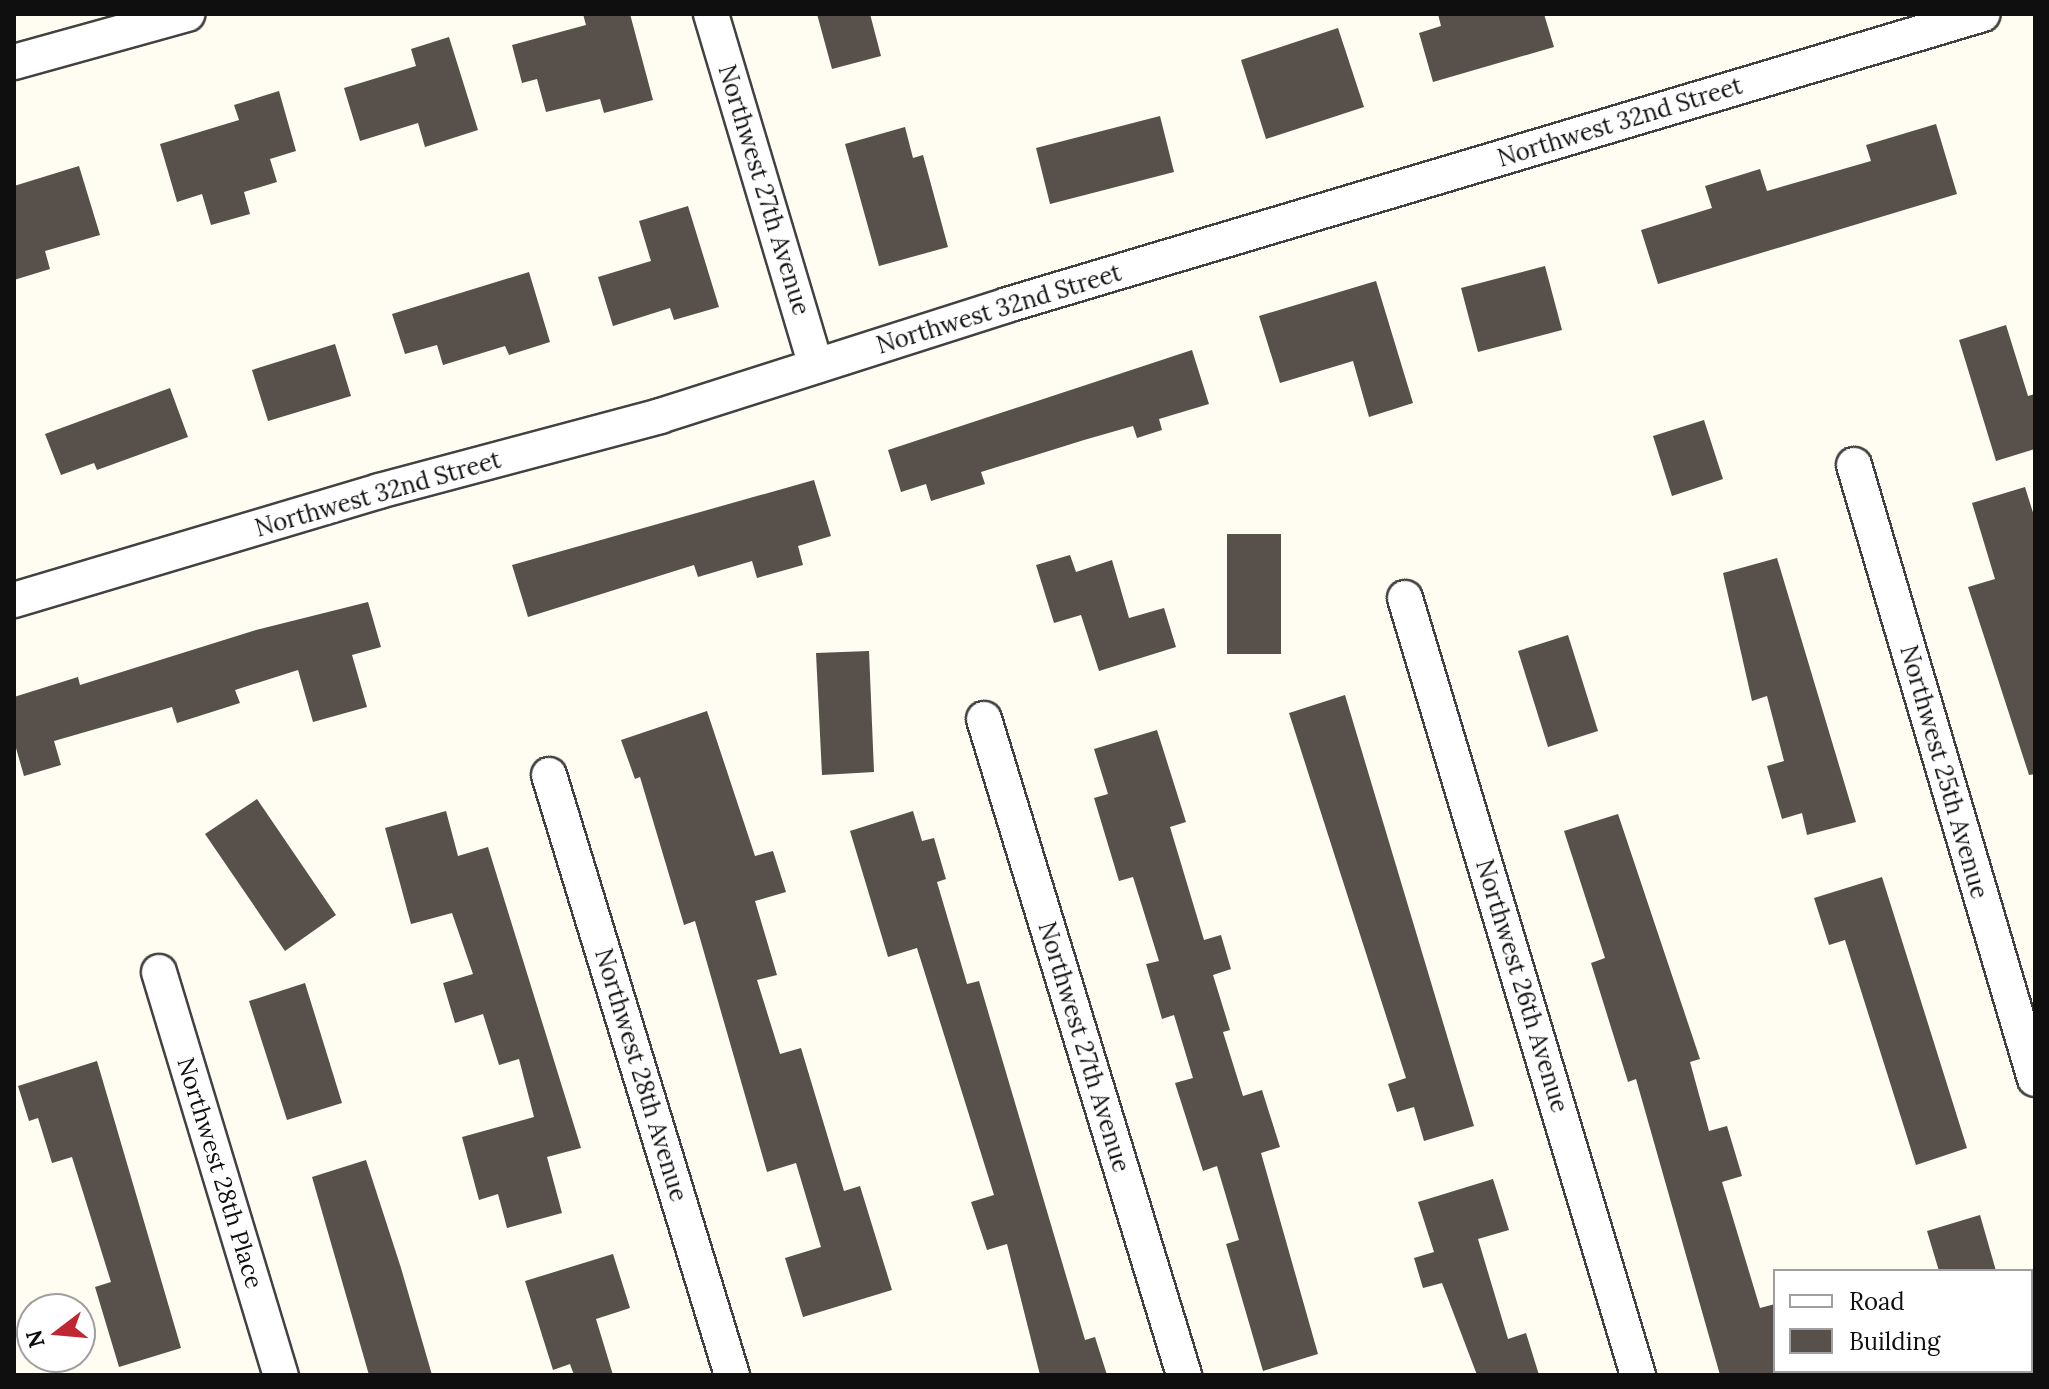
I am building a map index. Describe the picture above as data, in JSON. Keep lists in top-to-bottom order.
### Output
{
  "streets": {
    "street": [
      "Northwest 32nd Street",
      "Northwest 27th Avenue",
      "Northwest 25th Avenue",
      "Northwest 26th Avenue",
      "Northwest 28th Avenue",
      "Northwest 28th Place"
    ]
  },
  "crossings": [
    ["Northwest 32nd Street", "Northwest 27th Avenue"]
  ],
  "legend": ["Road", "Building"],
  "north": "left"
}
